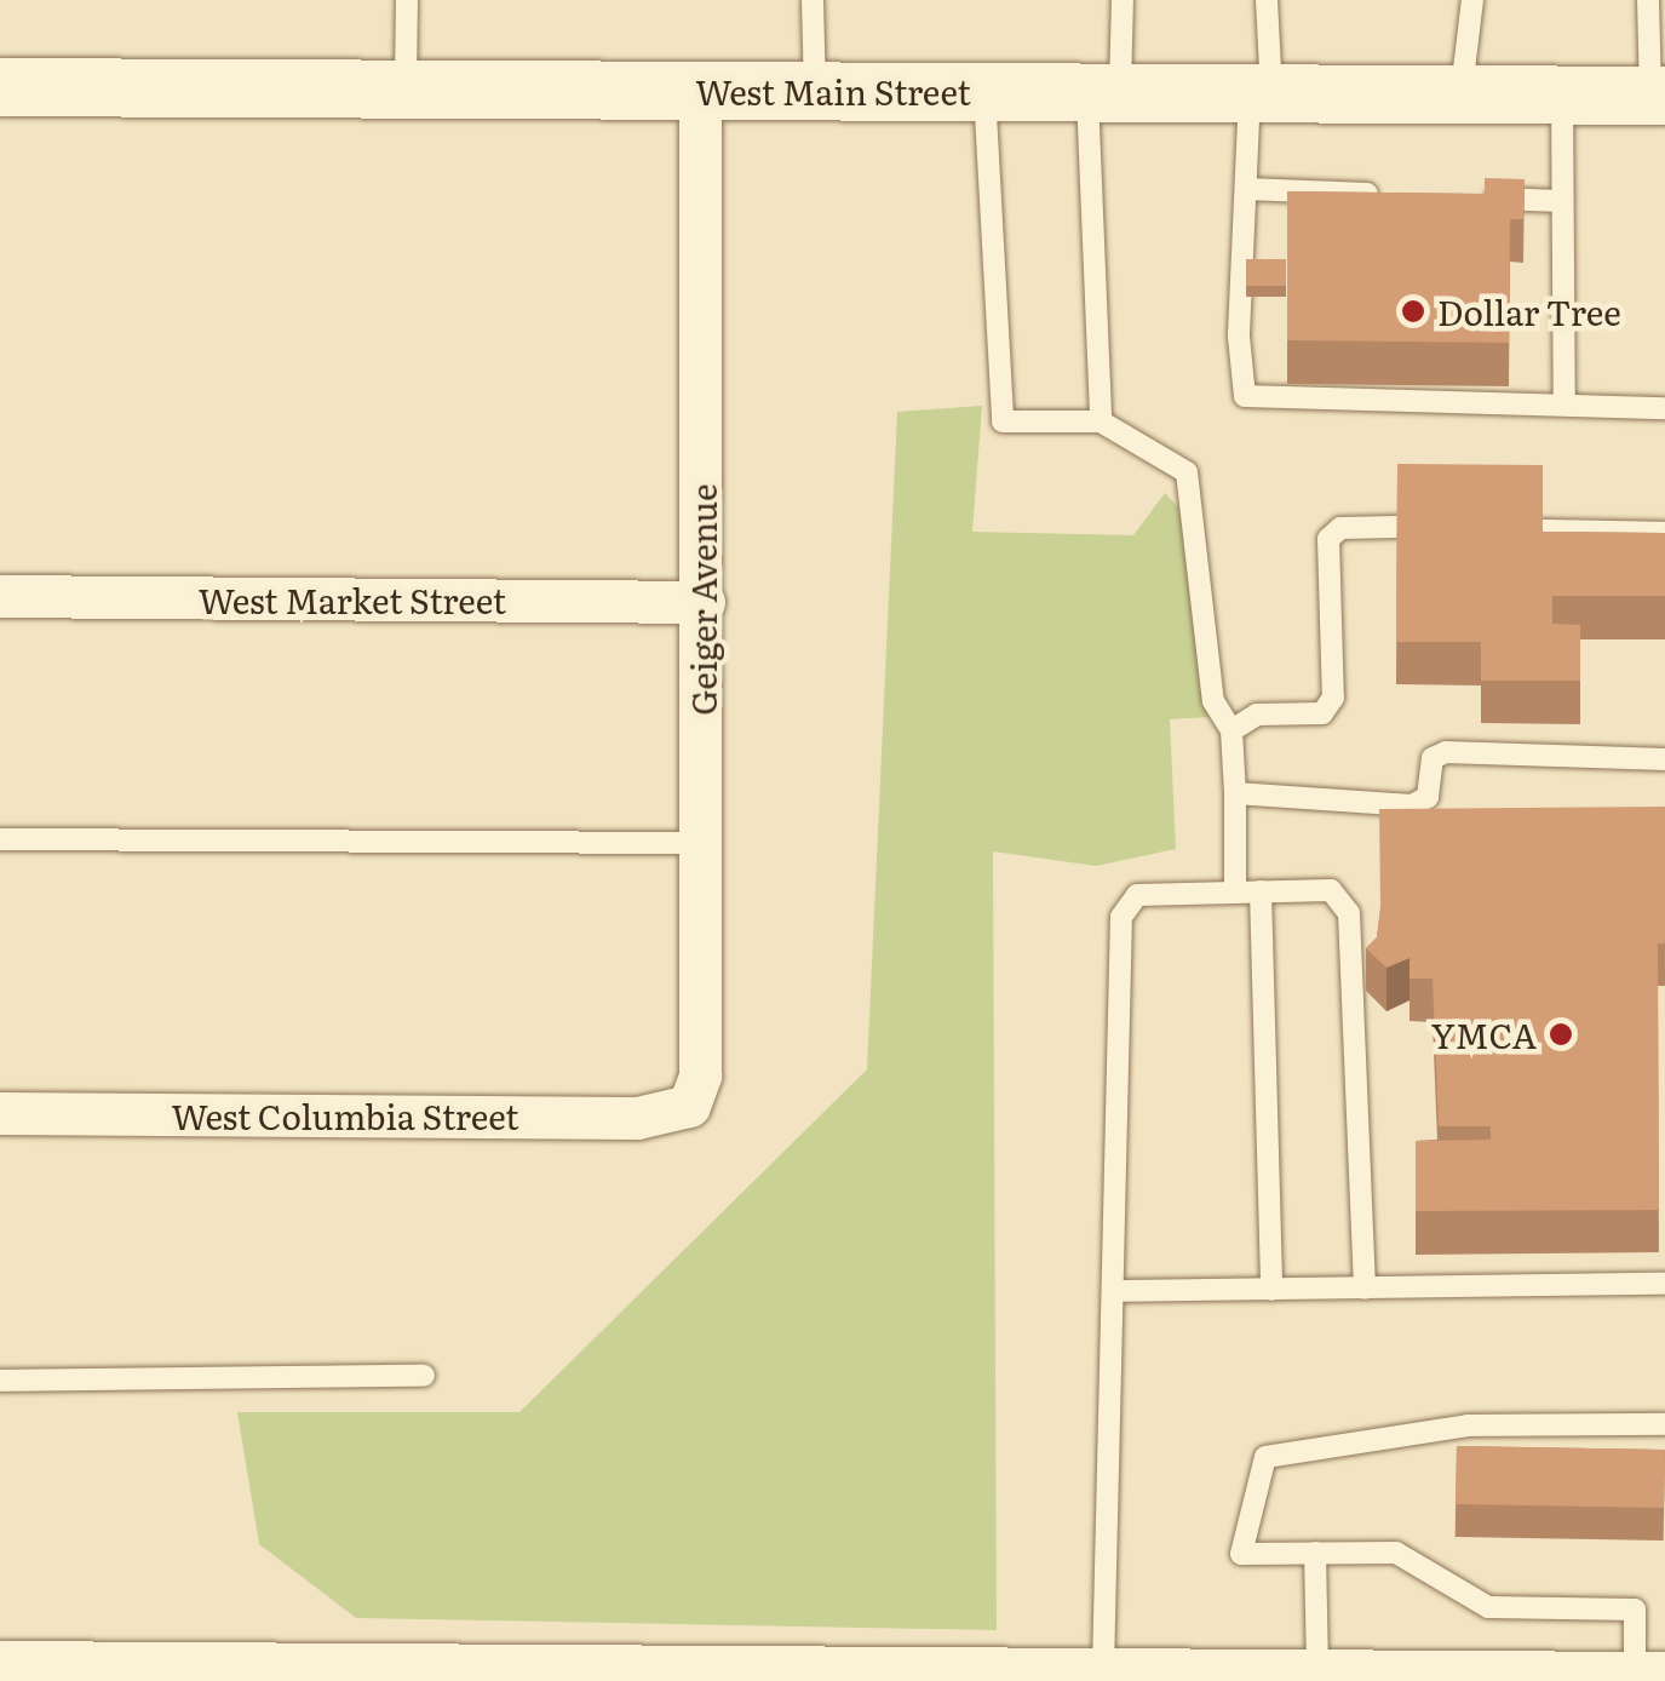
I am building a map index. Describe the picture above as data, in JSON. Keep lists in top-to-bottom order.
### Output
{
  "streets": {
    "street": [
      "West Main Street",
      "West Market Street",
      "Geiger Avenue",
      "West Columbia Street"
    ]
  },
  "crossings": [
    ["West Main Street", "Geiger Avenue"],
    ["West Market Street", "Geiger Avenue"],
    ["Geiger Avenue", "West Columbia Street"]
  ],
  "places": ["Dollar Tree", "YMCA"]
}
